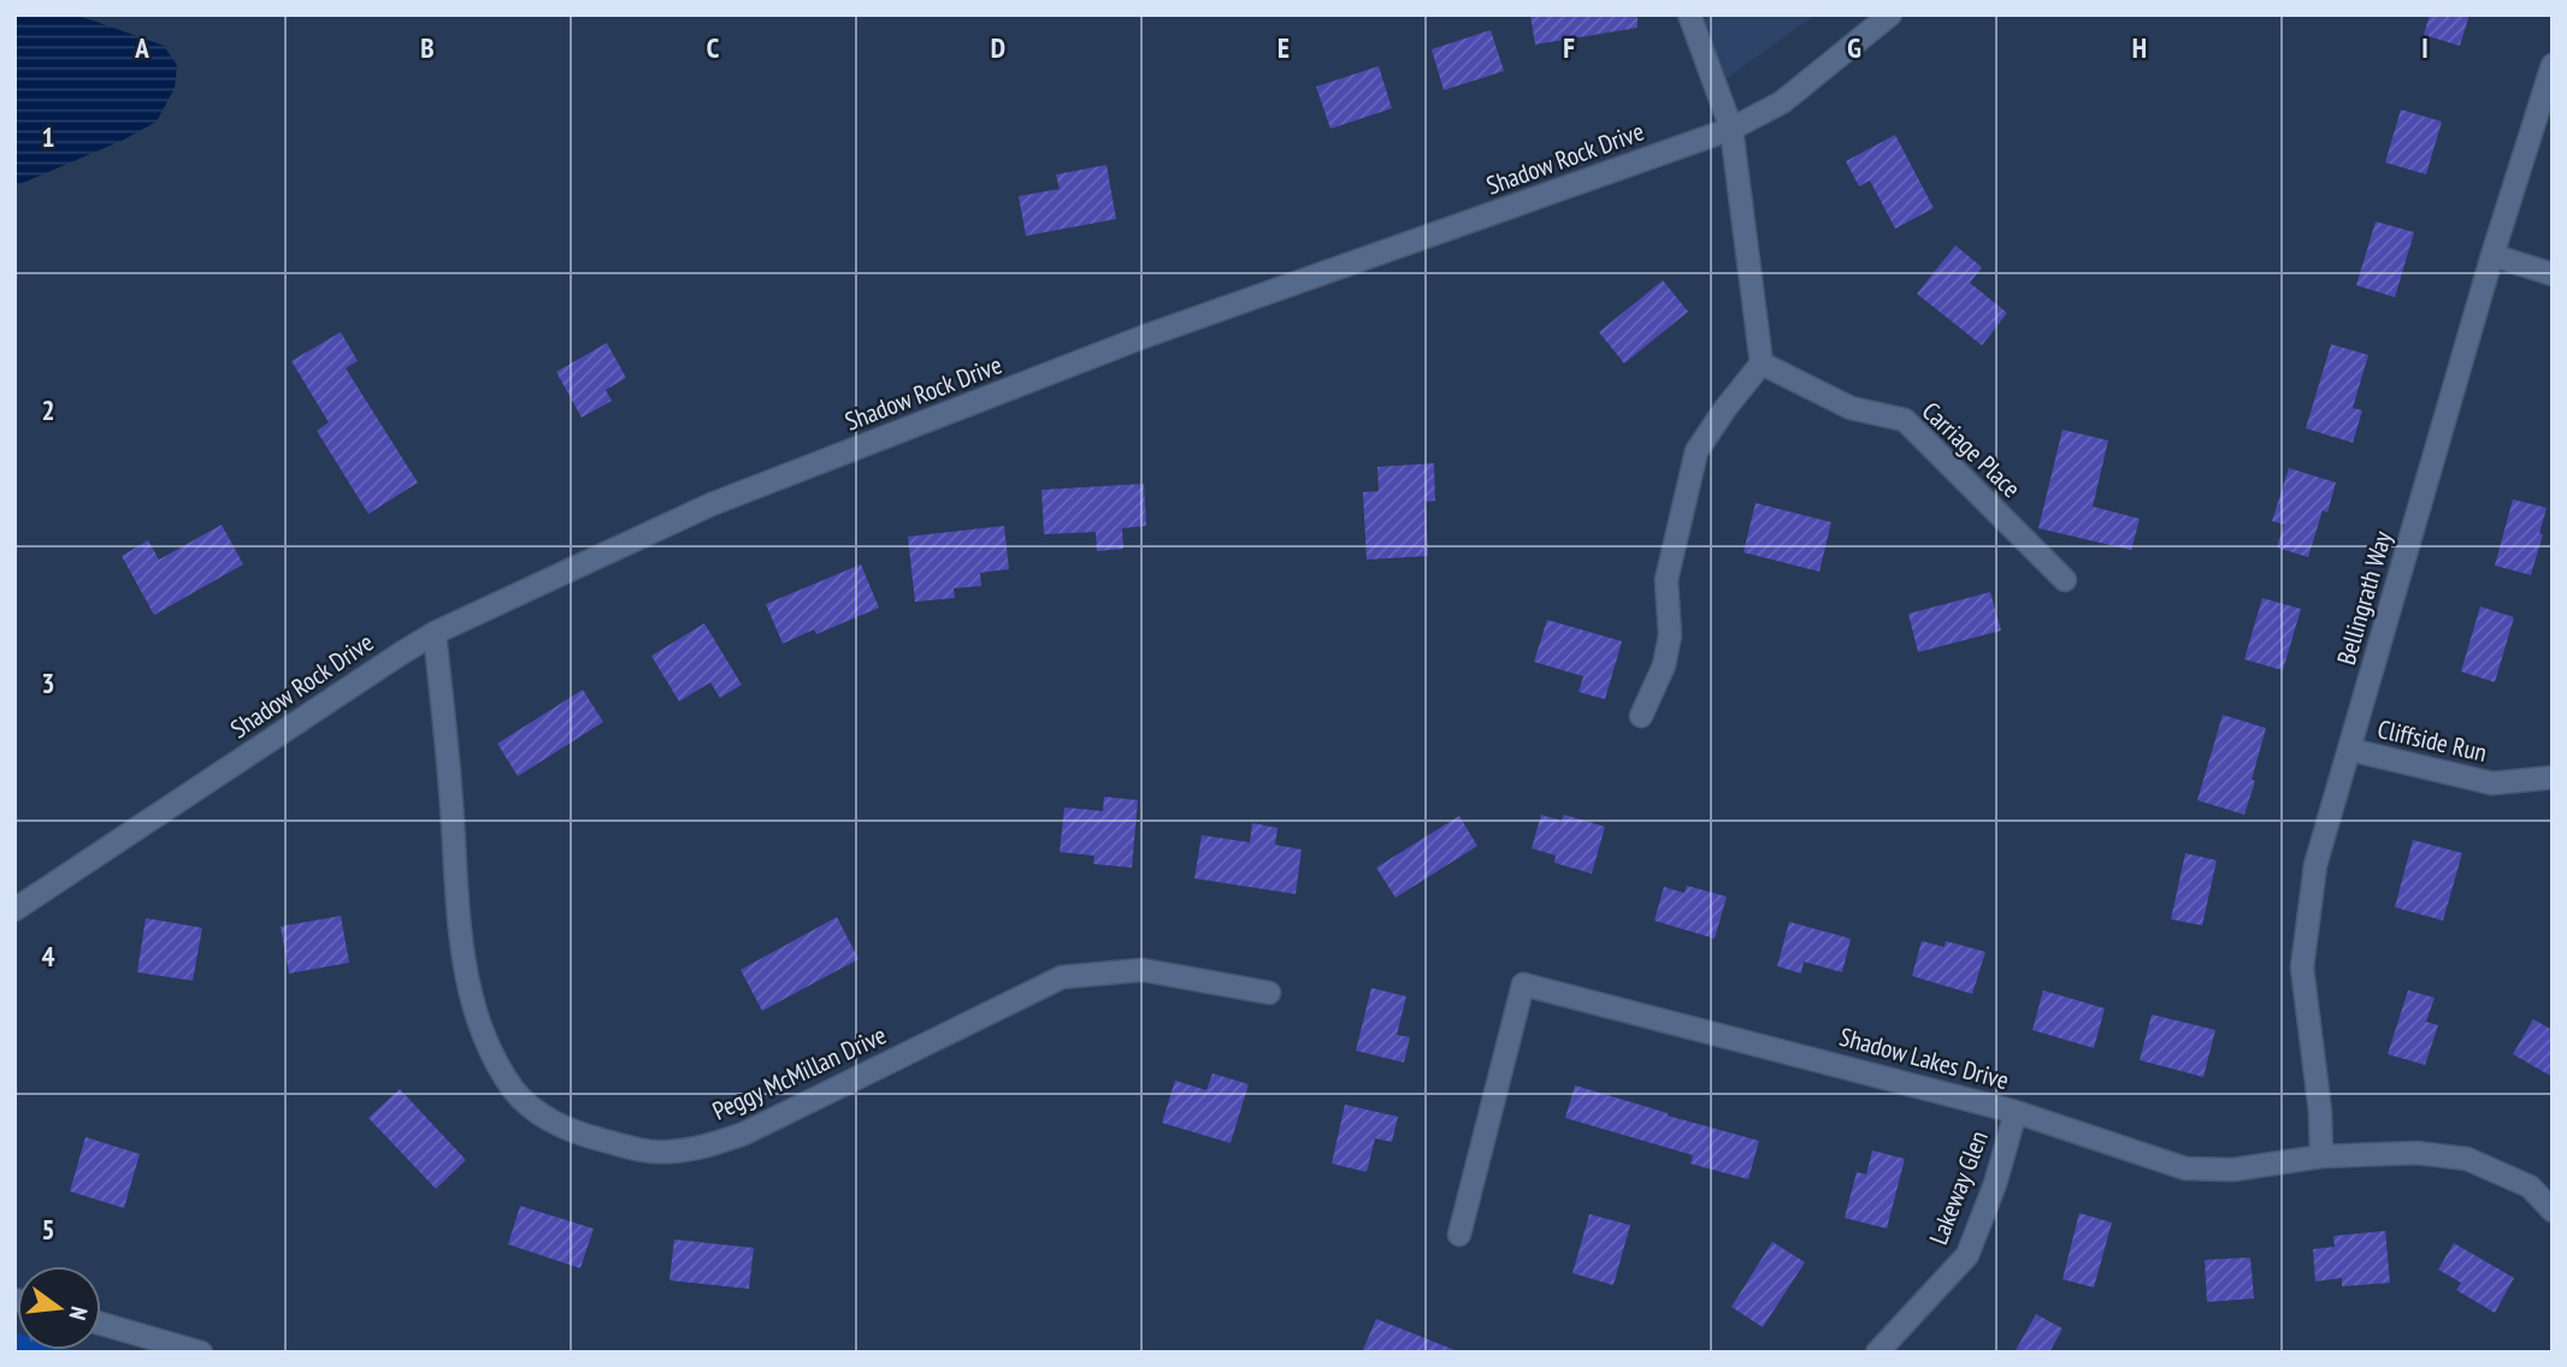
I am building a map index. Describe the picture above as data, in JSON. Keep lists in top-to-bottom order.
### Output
{
  "streets": {
    "street": [
      "Shadow Rock Drive",
      "Carriage Place",
      "Bellingrath Way",
      "Cliffside Run",
      "Shadow Lakes Drive",
      "Peggy McMillan Drive",
      "Lakeway Glen"
    ]
  },
  "crossings": [
    ["Shadow Rock Drive", "Peggy McMillan Drive"],
    ["Bellingrath Way", "Cliffside Run"],
    ["Bellingrath Way", "Shadow Lakes Drive"],
    ["Shadow Lakes Drive", "Lakeway Glen"]
  ],
  "north": "right",
  "grid": {
    "columns": [
      "A",
      "B",
      "C",
      "D",
      "E",
      "F",
      "G",
      "H",
      "I"
    ],
    "rows": [
      "1",
      "2",
      "3",
      "4",
      "5"
    ]
  }
}
